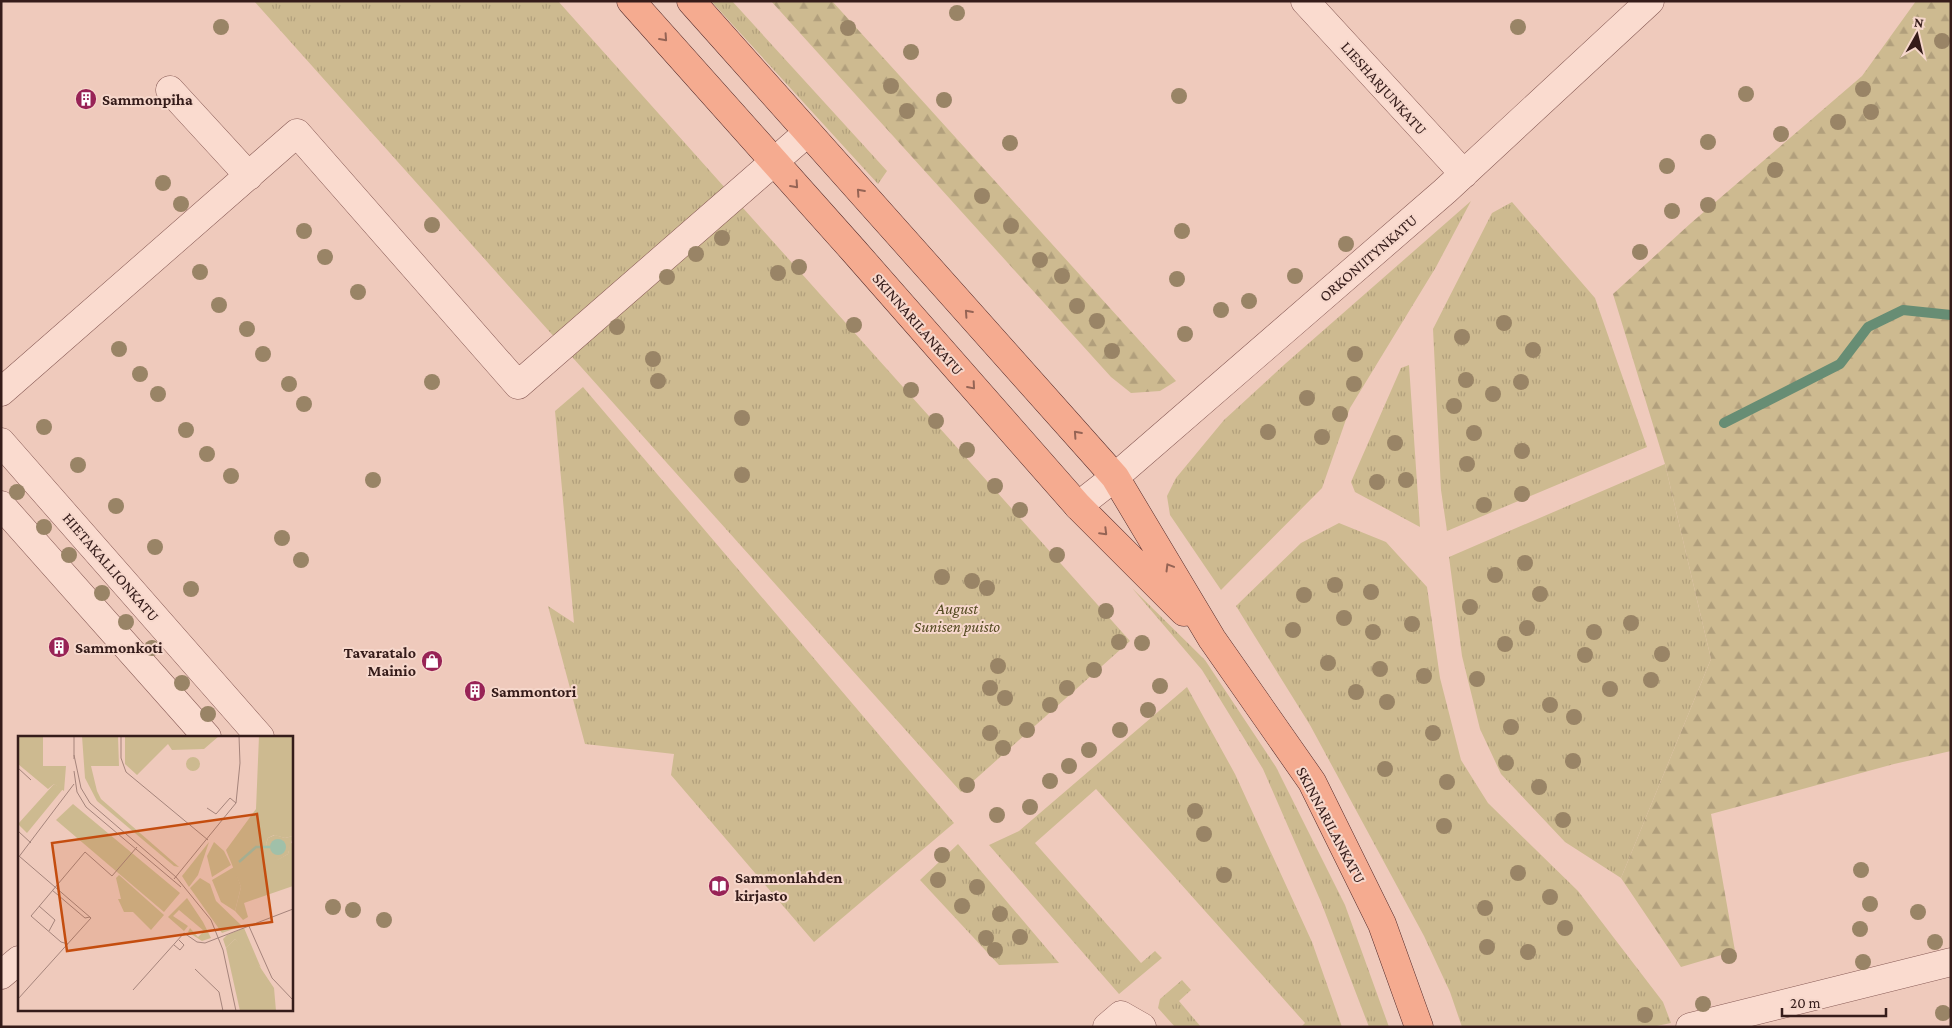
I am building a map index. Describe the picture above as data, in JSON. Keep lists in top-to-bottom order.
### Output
{
  "streets": {
    "main road": ["SKINNARILANKATU"],
    "street": ["LIESHARJUNKATU", "ORKONIITYNKATU", "HIETAKALLIONKATU"]
  },
  "crossings": [
    ["LIESHARJUNKATU", "ORKONIITYNKATU"],
    ["ORKONIITYNKATU", "SKINNARILANKATU"]
  ],
  "parks": ["August Sunisen puisto"],
  "places": {
    "building": ["Sammonpiha", "Sammonkoti", "Sammontori"],
    "shop": ["Tavaratalo Mainio"],
    "library": ["Sammonlahden kirjasto"]
  },
  "scale_bar": "20 m",
  "north": "top"
}
